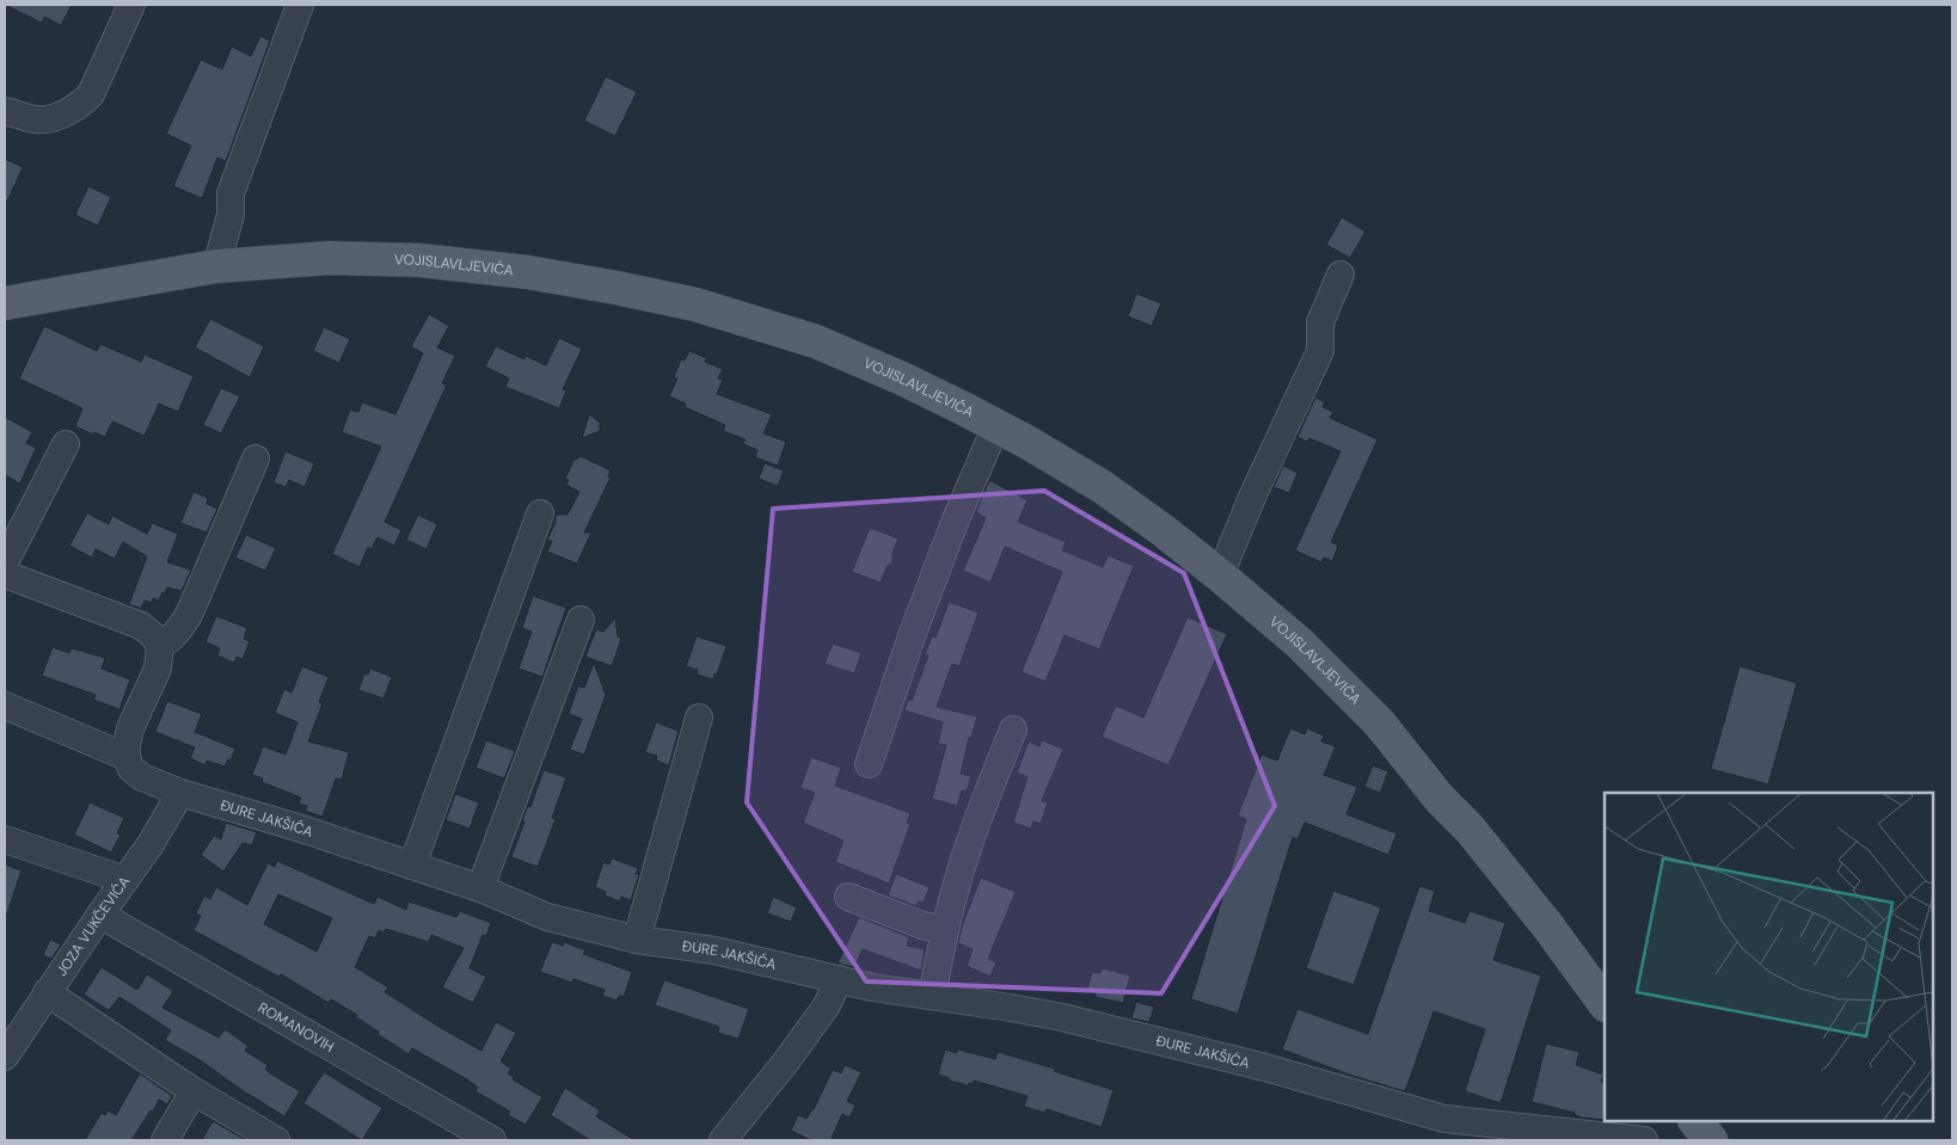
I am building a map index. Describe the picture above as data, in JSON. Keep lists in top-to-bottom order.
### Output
{
  "streets": {
    "main road": ["VOJISLAVLJEVIĆA"],
    "street": ["ĐURE JAKŠIĆA", "JOZA VUKČEVIĆA", "ROMANOVIH"]
  },
  "crossings": [
    ["ĐURE JAKŠIĆA", "JOZA VUKČEVIĆA"],
    ["JOZA VUKČEVIĆA", "ROMANOVIH"]
  ]
}
